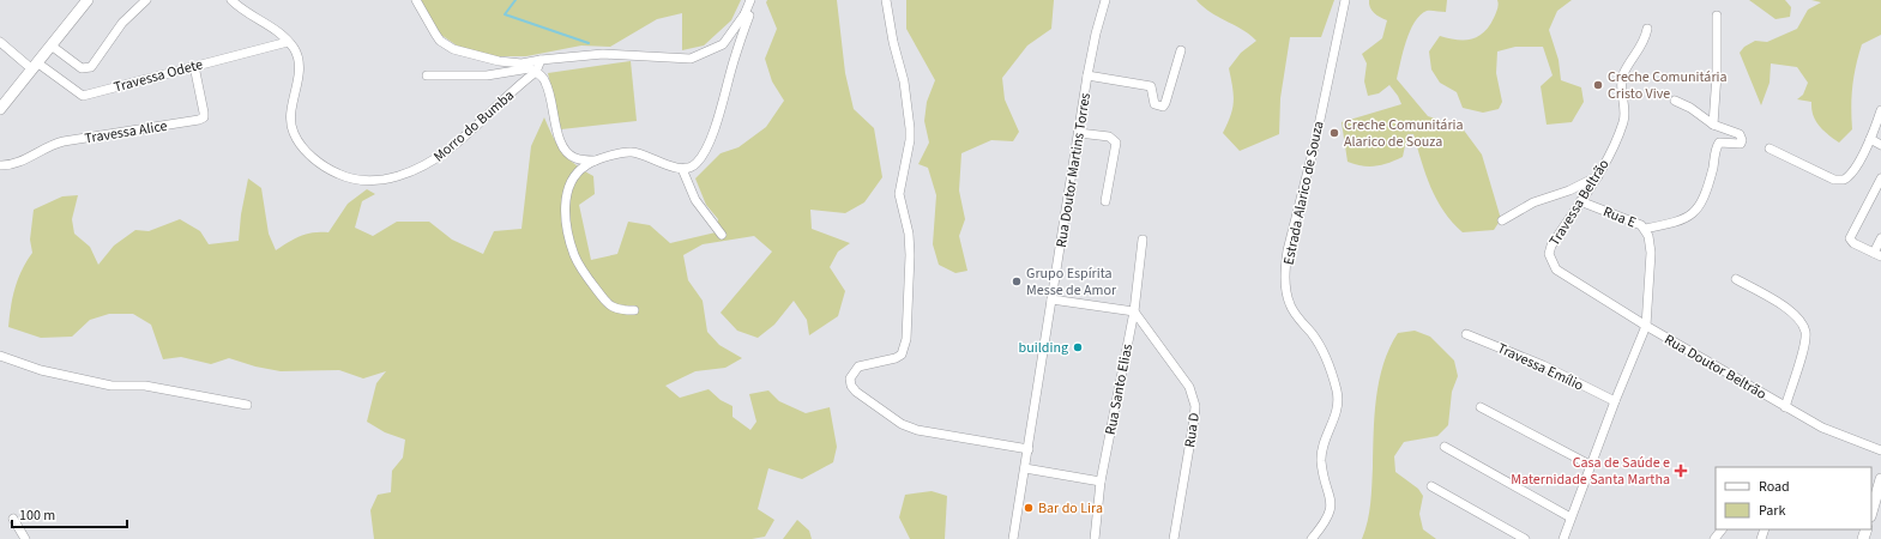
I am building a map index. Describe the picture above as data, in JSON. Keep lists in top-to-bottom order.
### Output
{
  "streets": {
    "street": [
      "Travessa Odete",
      "Morro do Bumba",
      "Travessa Alice",
      "Rua Doutor Martins Torres",
      "Estrada Alarico de Souza",
      "Travessa Beltrão",
      "Rua E",
      "Travessa Emílio",
      "Rua Doutor Beltrão",
      "Rua Santo Elias",
      "Rua D"
    ]
  },
  "crossings": [
    ["Travessa Odete", "Morro do Bumba"],
    ["Travessa Odete", "Travessa Alice"],
    ["Travessa Beltrão", "Rua E"],
    ["Travessa Beltrão", "Rua Doutor Beltrão"],
    ["Rua E", "Rua Doutor Beltrão"],
    ["Rua Santo Elias", "Rua D"]
  ],
  "places": {
    "other": [
      "Creche Comunitária Cristo Vive",
      "Creche Comunitária Alarico de Souza",
      "Grupo Espírita Messe de Amor",
      "building",
      "Bar do Lira"
    ],
    "health": ["Casa de Saúde e Maternidade Santa Martha"]
  },
  "legend": ["Road", "Park"],
  "scale_bar": "100 m"
}
